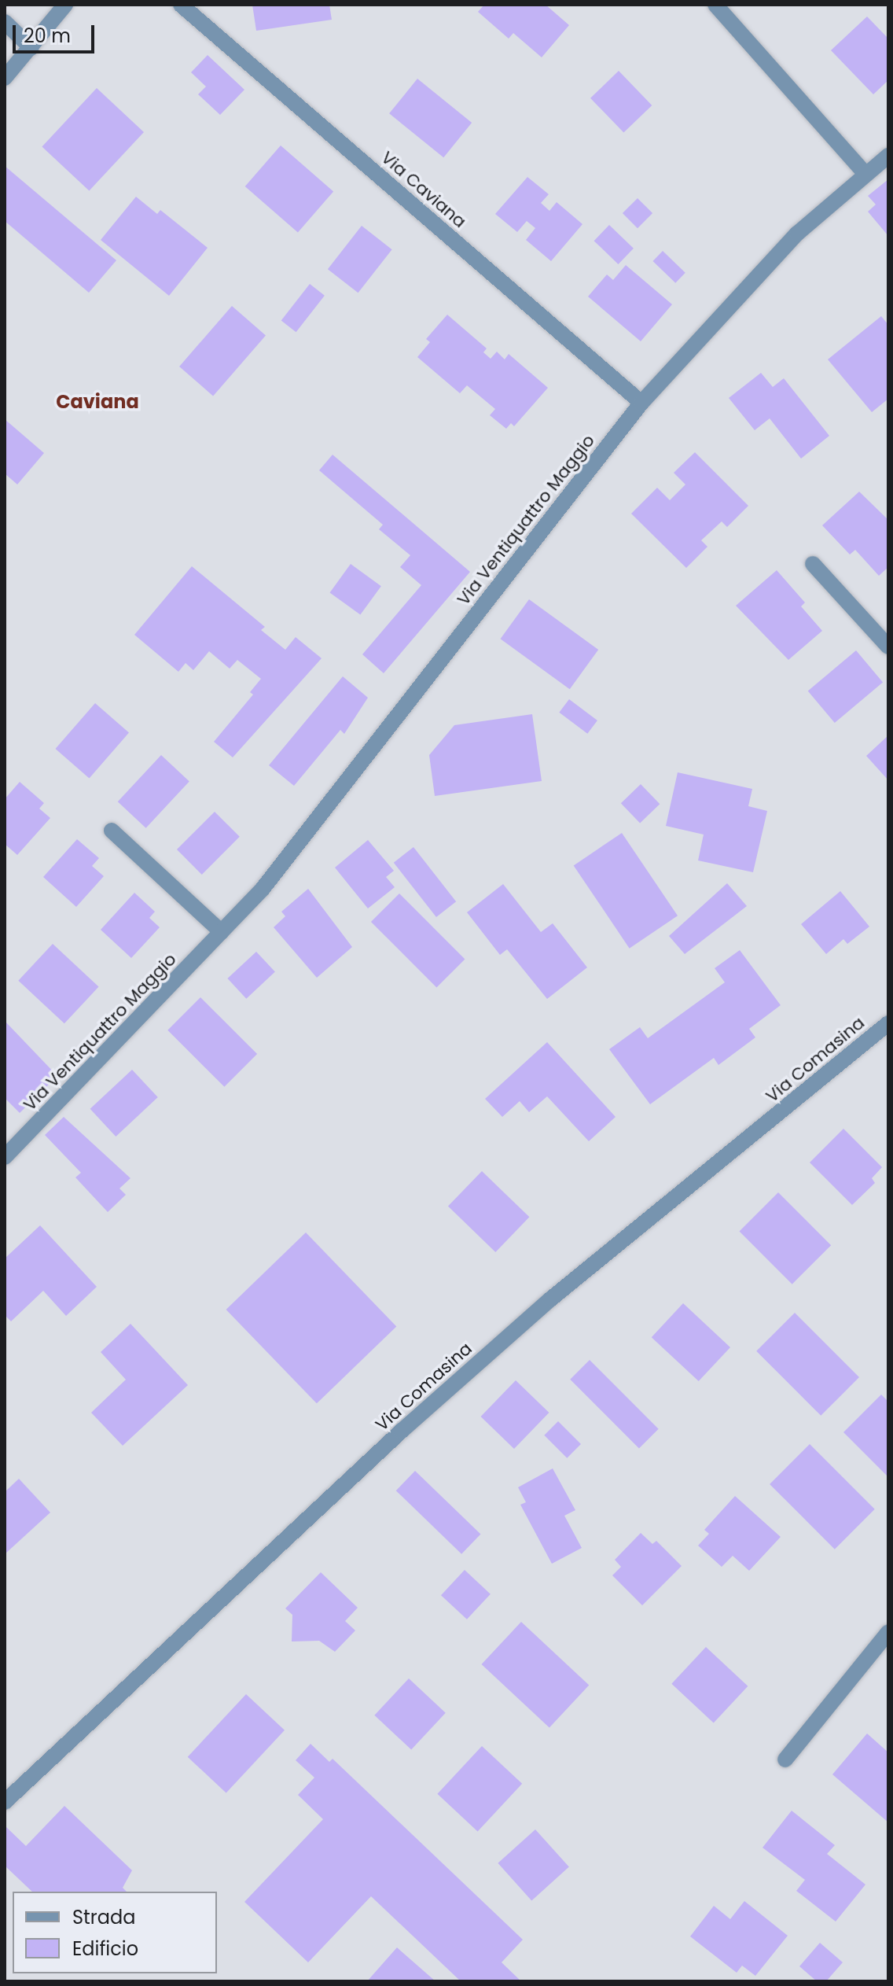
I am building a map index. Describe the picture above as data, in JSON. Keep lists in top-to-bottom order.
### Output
{
  "streets": {
    "street": ["Via Caviana", "Via Ventiquattro Maggio", "Via Comasina"]
  },
  "crossings": [
    ["Via Caviana", "Via Ventiquattro Maggio"]
  ],
  "districts": ["Caviana"],
  "legend": ["Strada", "Edificio"],
  "scale_bar": "20 m"
}
